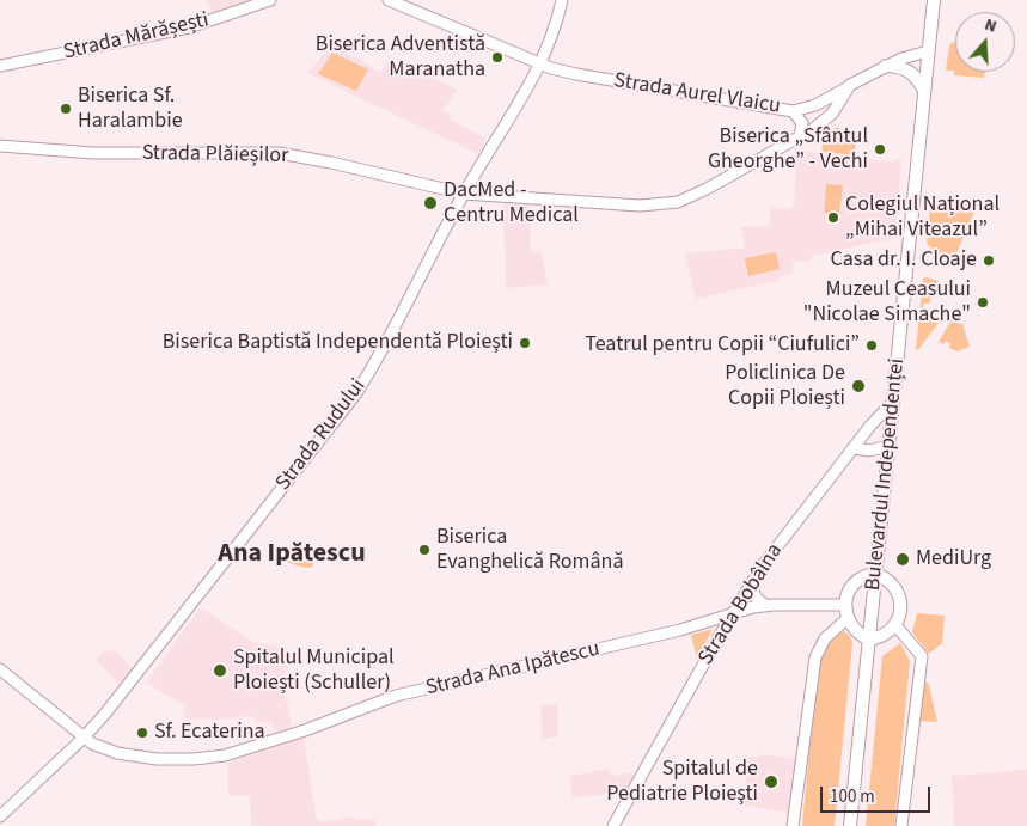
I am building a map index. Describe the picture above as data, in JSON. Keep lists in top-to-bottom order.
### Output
{
  "streets": {
    "main road": ["Bulevardul Independenței"],
    "street": [
      "Strada Mărășești",
      "Strada Aurel Vlaicu",
      "Strada Plăieșilor",
      "Strada Rudului",
      "Strada Bobâlna",
      "Strada Ana Ipătescu"
    ]
  },
  "crossings": [
    ["Strada Aurel Vlaicu", "Strada Plăieșilor"],
    ["Strada Aurel Vlaicu", "Strada Rudului"],
    ["Strada Aurel Vlaicu", "Bulevardul Independenței"],
    ["Strada Plăieșilor", "Strada Rudului"],
    ["Strada Rudului", "Strada Ana Ipătescu"],
    ["Bulevardul Independenței", "Strada Bobâlna"],
    ["Strada Bobâlna", "Strada Ana Ipătescu"]
  ],
  "districts": ["Ana Ipătescu"],
  "places": [
    "Biserica Adventistă Maranatha",
    "Biserica Sf. Haralambie",
    "Biserica „Sfântul Gheorghe” - Vechi",
    "DacMed - Centru Medical",
    "Colegiul Național „Mihai Viteazul”",
    "Casa dr. I. Cloaje",
    "Muzeul Ceasului \"Nicolae Simache\"",
    "Biserica Baptistă Independentă Ploieşti",
    "Teatrul pentru Copii “Ciufulici”",
    "Policlinica De Copii Ploiești",
    "Biserica Evanghelică Română",
    "MediUrg",
    "Spitalul Municipal Ploiești (Schuller)",
    "Sf. Ecaterina",
    "Spitalul de Pediatrie Ploieşti"
  ],
  "scale_bar": "100 m",
  "north": "top"
}
